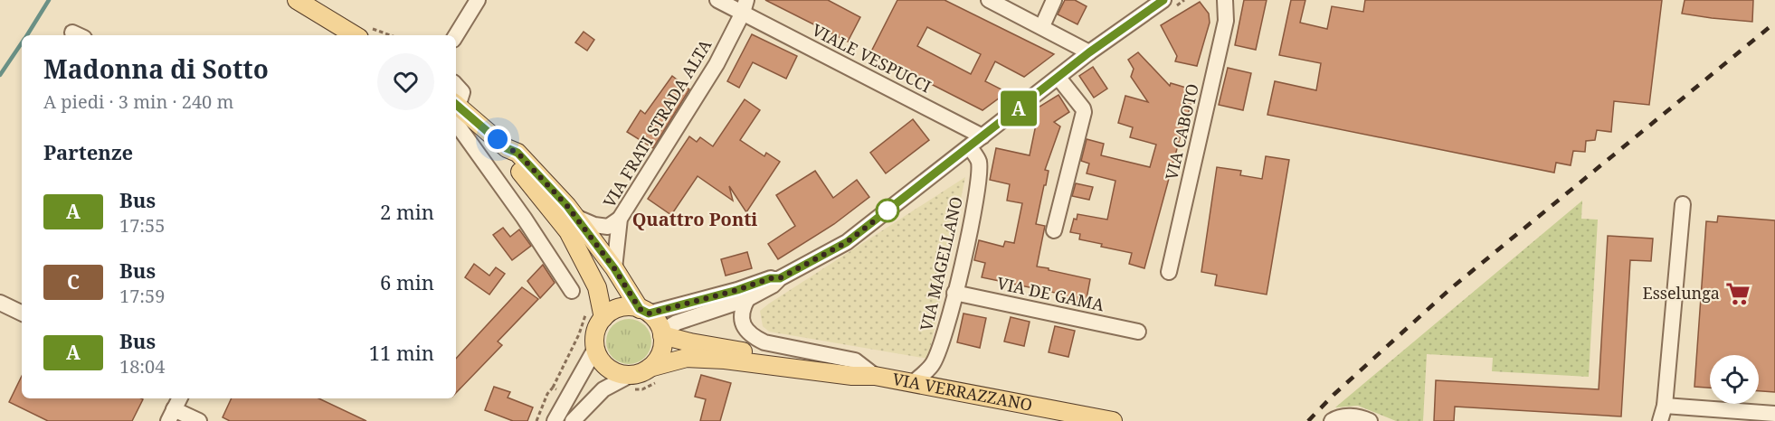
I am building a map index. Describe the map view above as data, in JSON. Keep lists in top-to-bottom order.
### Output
{
  "streets": {
    "main road": ["VIA VERRAZZANO"],
    "street": [
      "VIALE VESPUCCI",
      "VIA FRATI STRADA ALTA",
      "VIA CABOTO",
      "VIA MAGELLANO",
      "VIA DE GAMA"
    ]
  },
  "crossings": [
    ["VIALE VESPUCCI", "VIA FRATI STRADA ALTA"],
    ["VIA MAGELLANO", "VIA DE GAMA"],
    ["VIA MAGELLANO", "VIA VERRAZZANO"]
  ],
  "districts": ["Quattro Ponti"],
  "places": {
    "supermarket": ["Esselunga"]
  },
  "lines": ["bus line A"],
  "page": {
    "on_map": "A",
    "heading": [
      ["Madonna di Sotto", "A piedi · 3 min · 240 m"],
      "Partenze"
    ],
    "list": [
      {
        "mark": "A",
        "name": "Bus",
        "note": "17:55",
        "value": "2 min"
      },
      {
        "mark": "C",
        "name": "Bus",
        "note": "17:59",
        "value": "6 min"
      },
      {
        "mark": "A",
        "name": "Bus",
        "note": "18:04",
        "value": "11 min"
      }
    ]
  }
}
